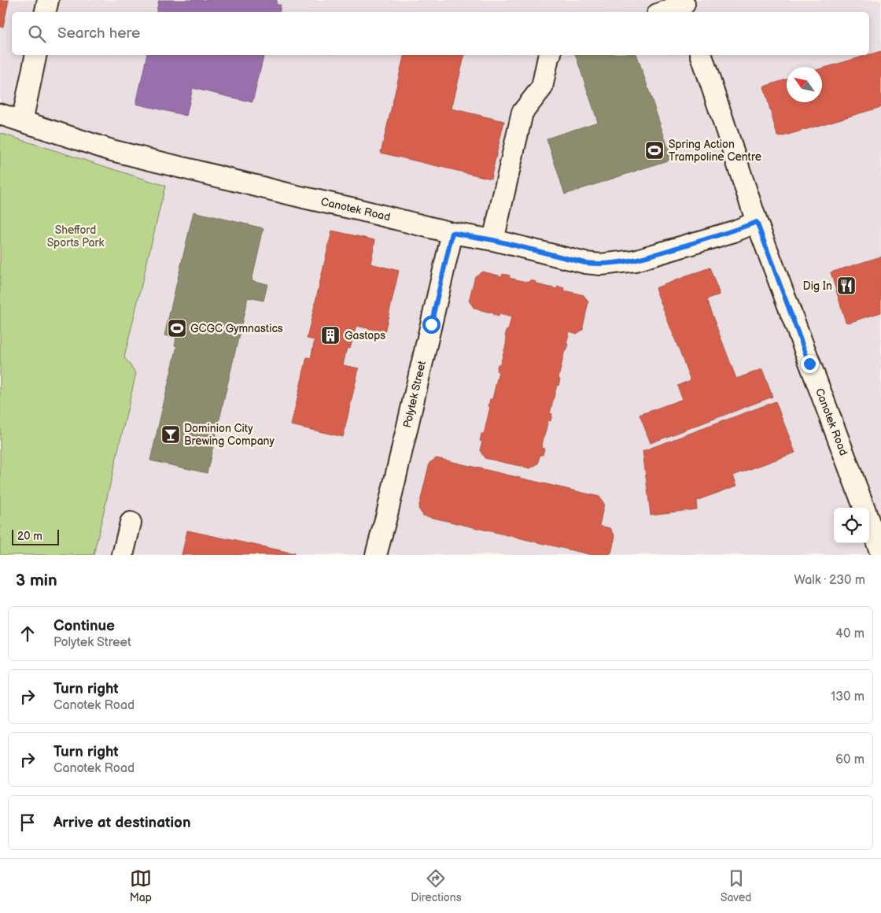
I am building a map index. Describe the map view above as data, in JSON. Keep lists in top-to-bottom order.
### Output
{
  "streets": {
    "street": ["Canotek Road", "Polytek Street"]
  },
  "crossings": [
    ["Canotek Road", "Polytek Street"]
  ],
  "parks": ["Shefford Sports Park"],
  "places": {
    "sports": ["Spring Action Trampoline Centre", "GCGC Gymnastics"],
    "restaurant": ["Dig In"],
    "building": ["Gastops"],
    "bar": ["Dominion City Brewing Company"]
  },
  "scale_bar": "20 m",
  "north": "top left",
  "page": {
    "search": "Search here",
    "scale": "20 m",
    "heading": ["3 min", "Walk · 230 m"],
    "list": [
      ["Continue", "Polytek Street", "40 m"],
      ["Turn right", "Canotek Road", "130 m"],
      ["Turn right", "Canotek Road", "60 m"],
      "Arrive at destination"
    ],
    "nav": ["Map", "Directions", "Saved"]
  }
}
